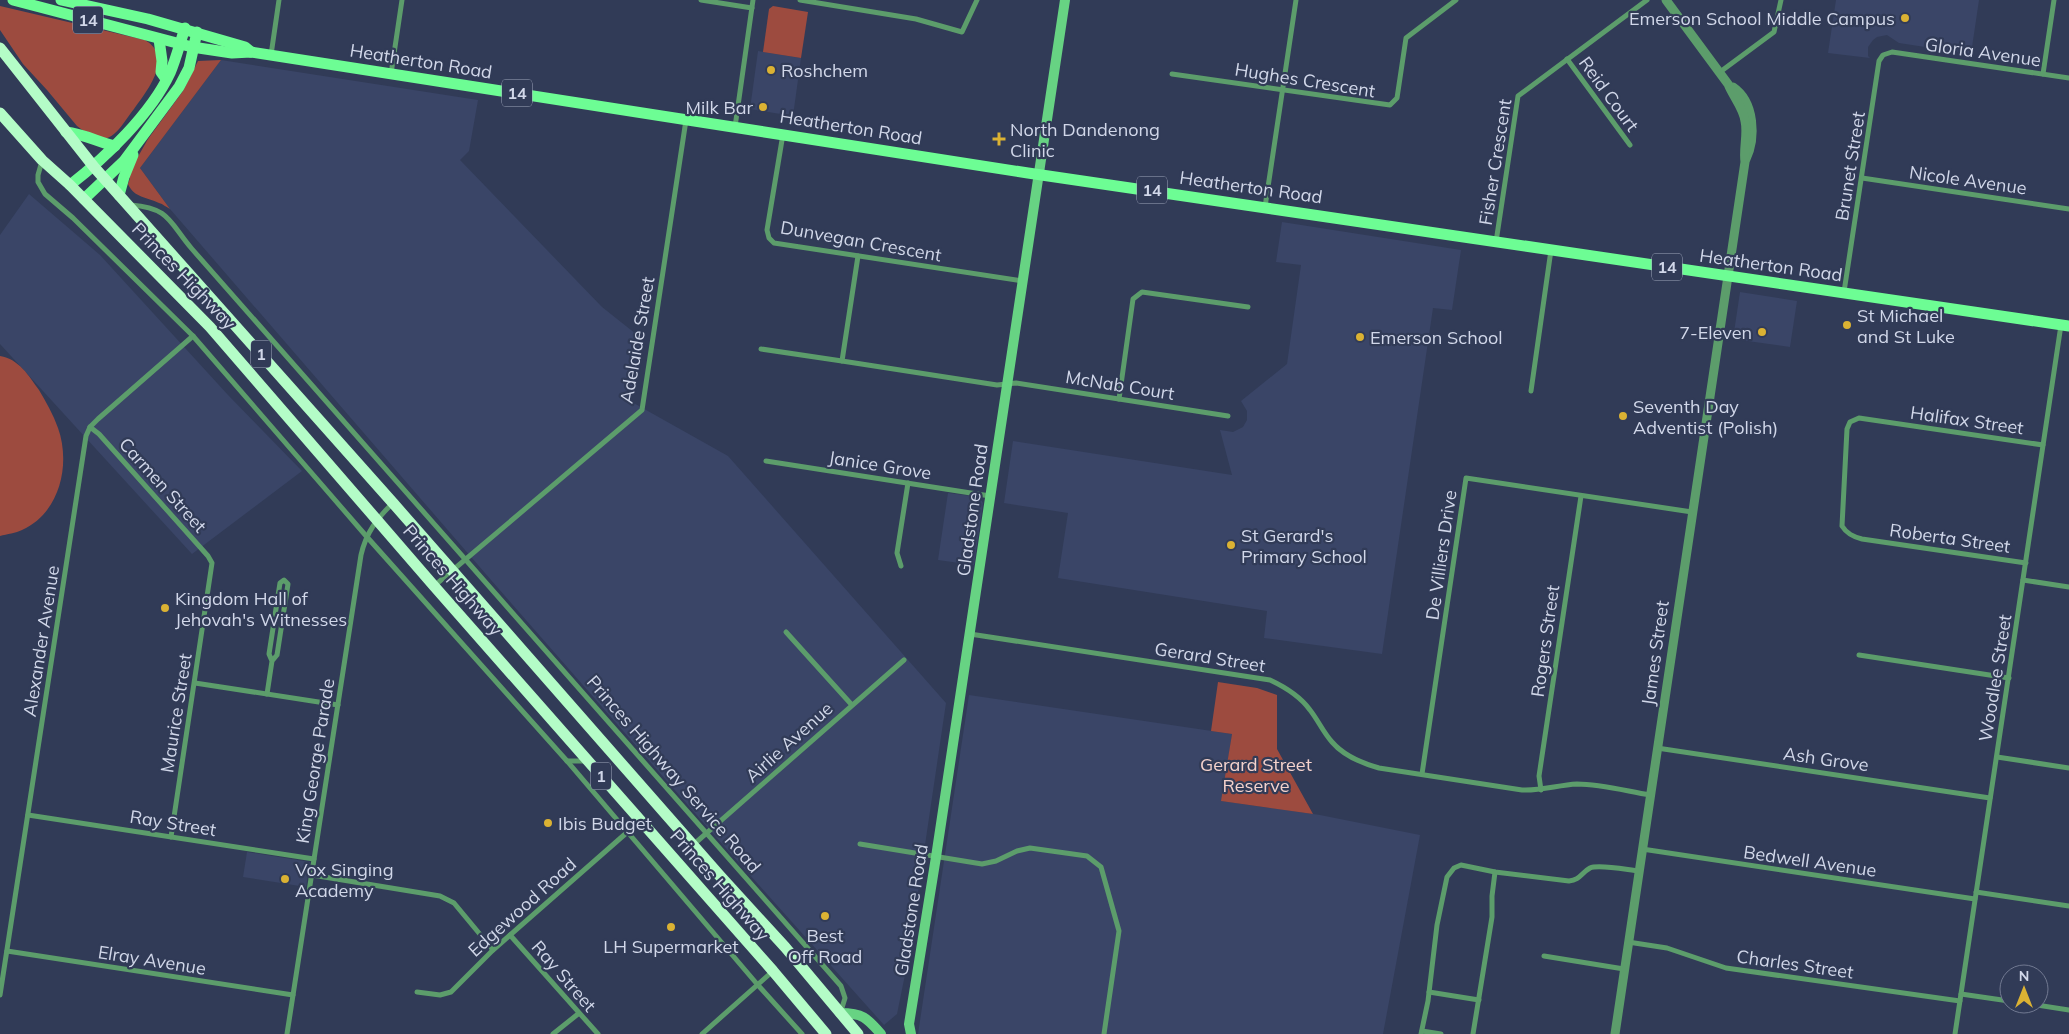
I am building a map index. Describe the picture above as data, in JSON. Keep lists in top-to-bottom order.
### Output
{
  "streets": {
    "highway": ["Princes Highway", "1"],
    "main road": ["14", "Heatherton Road", "Gladstone Road"],
    "street": [
      "Gloria Avenue",
      "Hughes Crescent",
      "Reid Court",
      "Fisher Crescent",
      "Brunet Street",
      "Nicole Avenue",
      "Dunvegan Crescent",
      "Adelaide Street",
      "McNab Court",
      "Halifax Street",
      "Janice Grove",
      "Carmen Street",
      "Roberta Street",
      "De Villiers Drive",
      "Alexander Avenue",
      "Rogers Street",
      "James Street",
      "Gerard Street",
      "Woodlee Street",
      "Maurice Street",
      "Airlie Avenue",
      "Ash Grove",
      "King George Parade",
      "Princes Highway Service Road",
      "Ray Street",
      "Bedwell Avenue",
      "Edgewood Road",
      "Elray Avenue",
      "Charles Street"
    ]
  },
  "crossings": [
    ["Gloria Avenue", "Brunet Street"],
    ["Heatherton Road", "Fisher Crescent"],
    ["Heatherton Road", "Brunet Street"],
    ["Heatherton Road", "Dunvegan Crescent"],
    ["Heatherton Road", "Adelaide Street"],
    ["Heatherton Road", "Gladstone Road"],
    ["Heatherton Road", "James Street"],
    ["Heatherton Road", "Woodlee Street"],
    ["Reid Court", "Fisher Crescent"],
    ["Brunet Street", "Nicole Avenue"],
    ["Dunvegan Crescent", "Gladstone Road"],
    ["Princes Highway", "Adelaide Street"],
    ["Princes Highway", "Airlie Avenue"],
    ["Princes Highway", "King George Parade"],
    ["Princes Highway", "Princes Highway Service Road"],
    ["Princes Highway", "Edgewood Road"],
    ["Adelaide Street", "Princes Highway Service Road"],
    ["McNab Court", "Gladstone Road"],
    ["Halifax Street", "Roberta Street"],
    ["Halifax Street", "Woodlee Street"],
    ["Janice Grove", "Gladstone Road"],
    ["Carmen Street", "Alexander Avenue"],
    ["Carmen Street", "Maurice Street"],
    ["Gladstone Road", "Gerard Street"],
    ["Roberta Street", "Woodlee Street"],
    ["De Villiers Drive", "Rogers Street"],
    ["De Villiers Drive", "James Street"],
    ["De Villiers Drive", "Gerard Street"],
    ["Alexander Avenue", "Ray Street"],
    ["Alexander Avenue", "Elray Avenue"],
    ["Rogers Street", "Gerard Street"],
    ["James Street", "Gerard Street"],
    ["James Street", "Ash Grove"],
    ["James Street", "Bedwell Avenue"],
    ["James Street", "Charles Street"],
    ["Woodlee Street", "Ash Grove"],
    ["Woodlee Street", "Bedwell Avenue"],
    ["Woodlee Street", "Charles Street"],
    ["Maurice Street", "Ray Street"],
    ["Airlie Avenue", "Princes Highway Service Road"],
    ["King George Parade", "Ray Street"],
    ["King George Parade", "Elray Avenue"],
    ["Ray Street", "Edgewood Road"]
  ],
  "parks": ["Gerard Street Reserve"],
  "places": {
    "other": [
      "Emerson School Middle Campus",
      "Roshchem",
      "Milk Bar",
      "St Michael and St Luke",
      "7-Eleven",
      "Emerson School",
      "Seventh Day Adventist (Polish)",
      "St Gerard's Primary School",
      "Kingdom Hall of Jehovah's Witnesses",
      "Ibis Budget",
      "Vox Singing Academy",
      "Best Off Road",
      "LH Supermarket"
    ],
    "health": ["North Dandenong Clinic"]
  },
  "north": "top"
}
